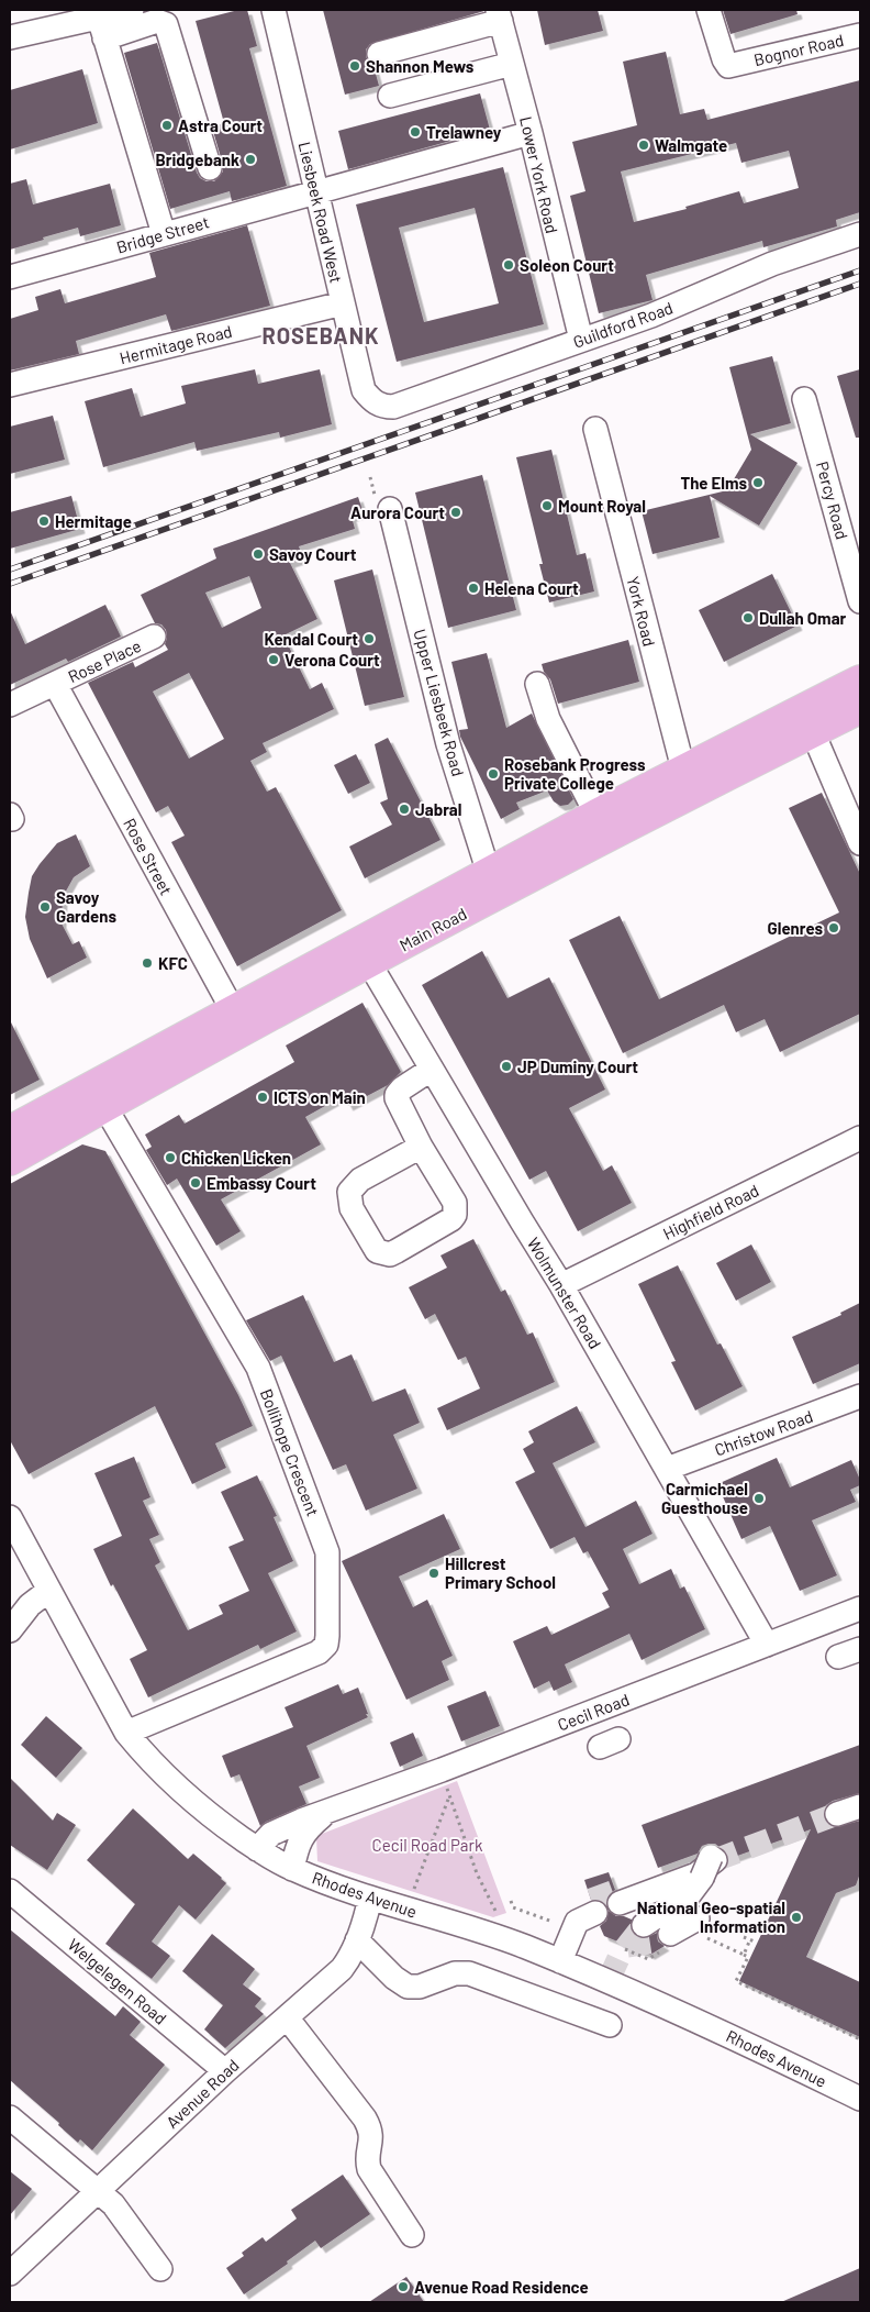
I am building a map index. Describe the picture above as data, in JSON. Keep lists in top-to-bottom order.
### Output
{
  "streets": {
    "main road": ["Main Road"],
    "street": [
      "Bognor Road",
      "Lower York Road",
      "Liesbeek Road West",
      "Bridge Street",
      "Guildford Road",
      "Hermitage Road",
      "Percy Road",
      "York Road",
      "Rose Place",
      "Upper Liesbeek Road",
      "Rose Street",
      "Highfield Road",
      "Wolmunster Road",
      "Christow Road",
      "Bollihope Crescent",
      "Cecil Road",
      "Rhodes Avenue",
      "Welgelegen Road",
      "Avenue Road"
    ]
  },
  "crossings": [
    ["Lower York Road", "Bridge Street"],
    ["Lower York Road", "Guildford Road"],
    ["Liesbeek Road West", "Bridge Street"],
    ["Liesbeek Road West", "Guildford Road"],
    ["Liesbeek Road West", "Hermitage Road"],
    ["York Road", "Main Road"],
    ["Rose Place", "Rose Street"],
    ["Upper Liesbeek Road", "Main Road"],
    ["Rose Street", "Main Road"],
    ["Main Road", "Wolmunster Road"],
    ["Main Road", "Bollihope Crescent"],
    ["Highfield Road", "Wolmunster Road"],
    ["Wolmunster Road", "Christow Road"],
    ["Wolmunster Road", "Cecil Road"],
    ["Bollihope Crescent", "Rhodes Avenue"],
    ["Cecil Road", "Rhodes Avenue"],
    ["Rhodes Avenue", "Avenue Road"],
    ["Welgelegen Road", "Avenue Road"]
  ],
  "districts": ["ROSEBANK"],
  "parks": ["Cecil Road Park"],
  "places": [
    "Shannon Mews",
    "Astra Court",
    "Trelawney",
    "Walmgate",
    "Bridgebank",
    "Soleon Court",
    "The Elms",
    "Mount Royal",
    "Aurora Court",
    "Hermitage",
    "Savoy Court",
    "Helena Court",
    "Dullah Omar",
    "Kendal Court",
    "Verona Court",
    "Rosebank Progress Private College",
    "Jabral",
    "Savoy Gardens",
    "Glenres",
    "KFC",
    "JP Duminy Court",
    "ICTS on Main",
    "Chicken Licken",
    "Embassy Court",
    "Carmichael Guesthouse",
    "Hillcrest Primary School",
    "National Geo-spatial Information",
    "Avenue Road Residence"
  ]
}
